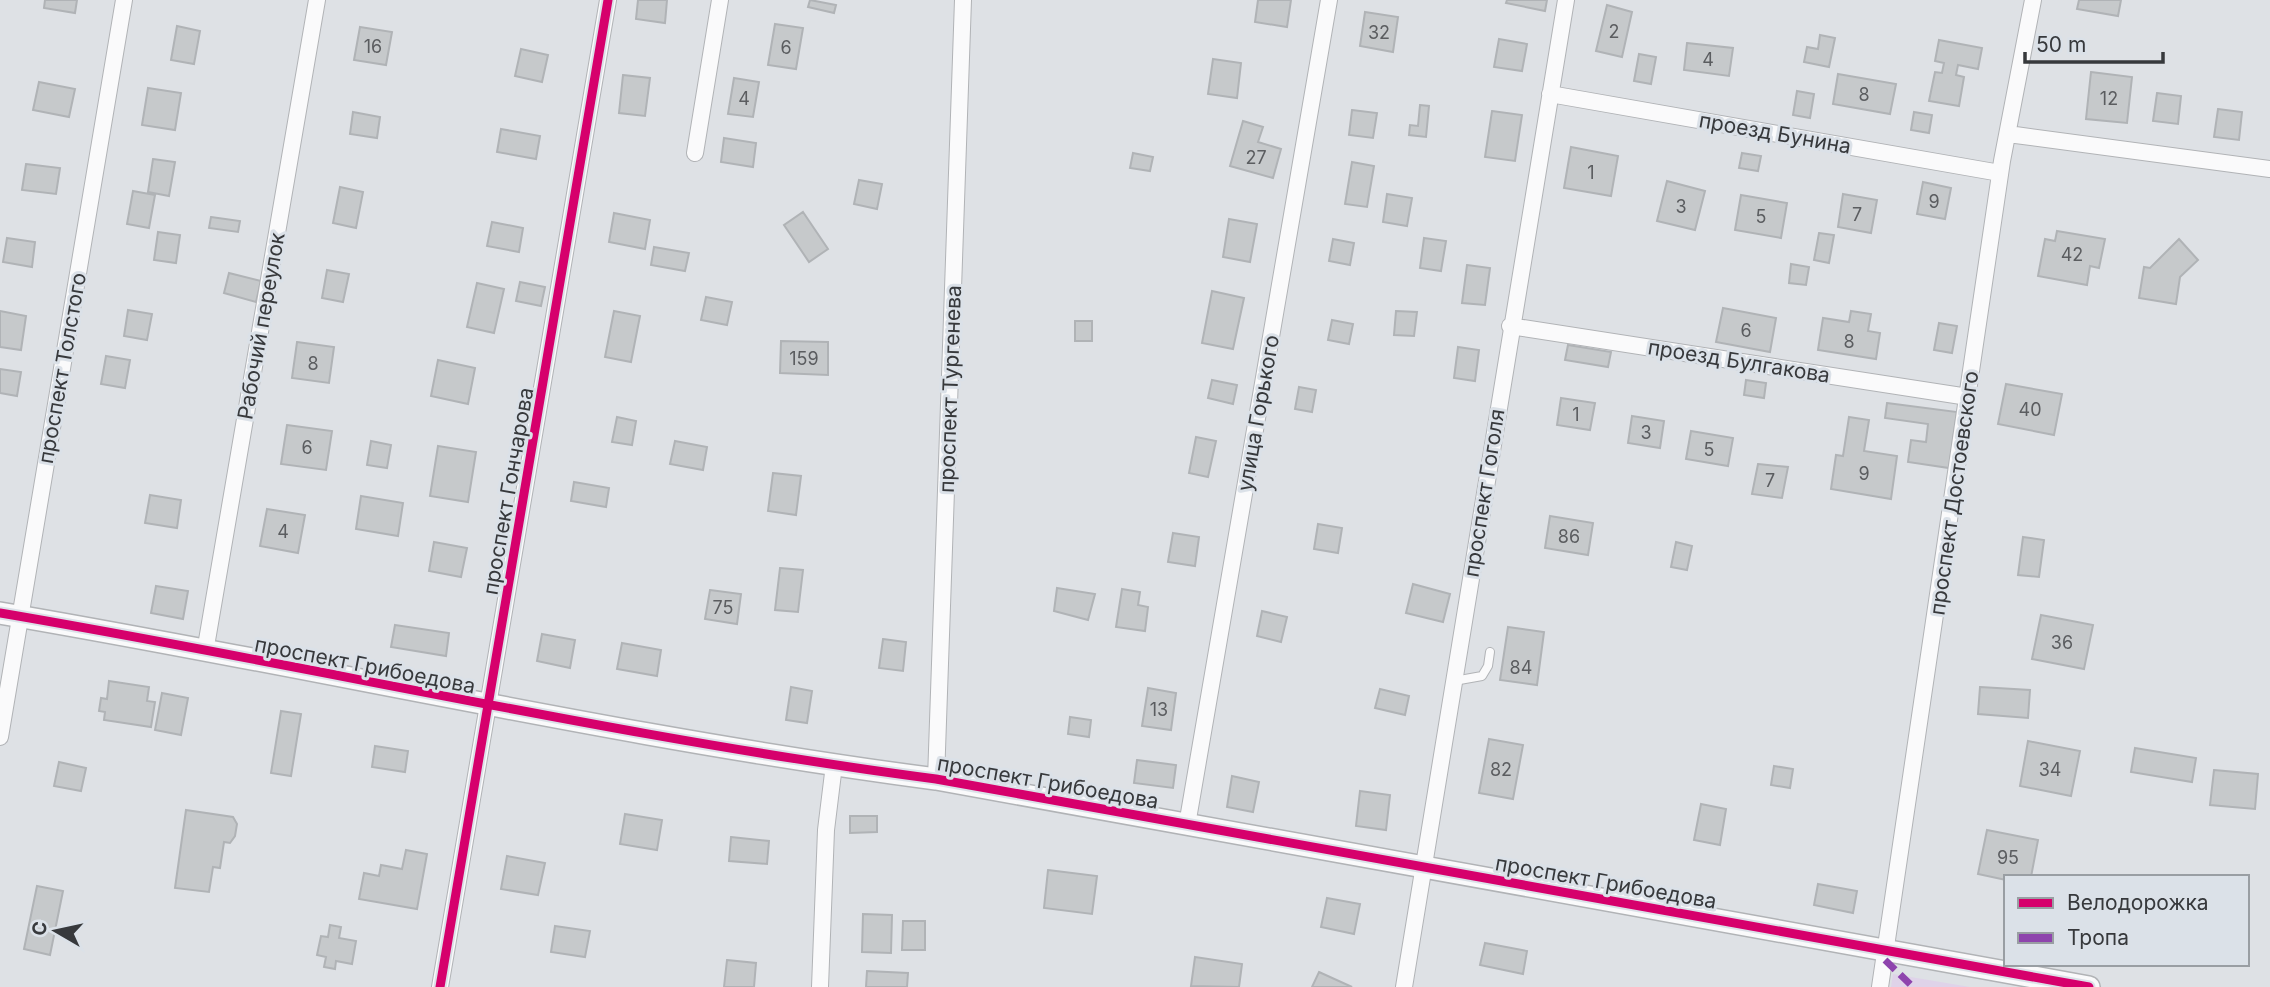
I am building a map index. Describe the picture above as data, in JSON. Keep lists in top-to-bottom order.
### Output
{
  "streets": {
    "street": [
      "проезд Бунина",
      "Рабочий переулок",
      "проезд Булгакова",
      "проспект Толстого",
      "проспект Тургенева",
      "улица Горького",
      "проспект Гончарова",
      "проспект Гоголя",
      "проспект Достоевского",
      "проспект Грибоедова"
    ]
  },
  "crossings": [
    ["проезд Бунина", "проспект Гоголя"],
    ["проезд Бунина", "проспект Достоевского"],
    ["Рабочий переулок", "проспект Грибоедова"],
    ["проезд Булгакова", "проспект Гоголя"],
    ["проезд Булгакова", "проспект Достоевского"],
    ["проспект Толстого", "проспект Грибоедова"],
    ["проспект Тургенева", "проспект Грибоедова"],
    ["улица Горького", "проспект Грибоедова"],
    ["проспект Гончарова", "проспект Грибоедова"],
    ["проспект Гоголя", "проспект Грибоедова"],
    ["проспект Достоевского", "проспект Грибоедова"]
  ],
  "house_numbers": [
    "2",
    "32",
    "16",
    "6",
    "4",
    "8",
    "4",
    "12",
    "27",
    "1",
    "9",
    "3",
    "7",
    "5",
    "42",
    "6",
    "8",
    "159",
    "8",
    "40",
    "1",
    "3",
    "6",
    "5",
    "9",
    "7",
    "4",
    "86",
    "75",
    "36",
    "84",
    "13",
    "82",
    "34",
    "95"
  ],
  "legend": ["Велодорожка", "Тропа"],
  "scale_bar": "50 m",
  "north": "left"
}
